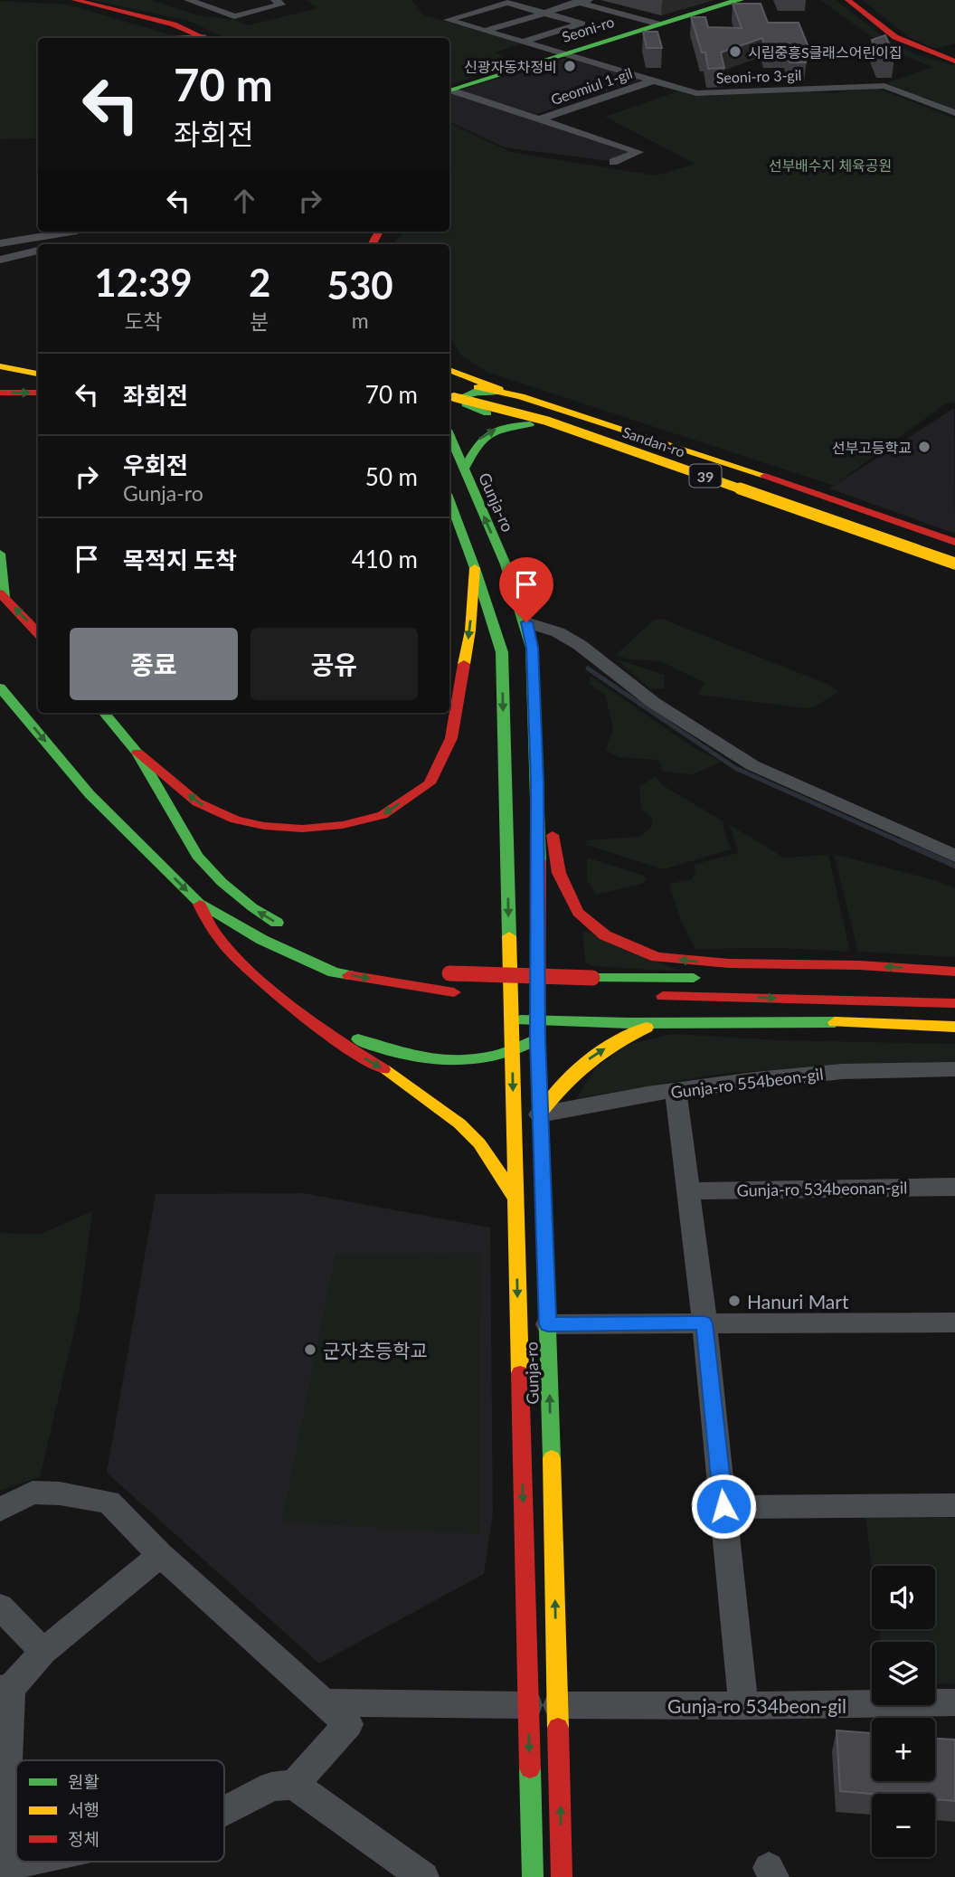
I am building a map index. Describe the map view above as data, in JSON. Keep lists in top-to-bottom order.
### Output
{
  "streets": {
    "main road": [
      "Seoni-ro",
      "Sandan-ro",
      "39",
      "Gunja-ro"
    ],
    "street": [
      "Seoni-ro 3-gil",
      "Geomiul 1-gil",
      "Gunja-ro 554beon-gil",
      "Gunja-ro 534beonan-gil",
      "Gunja-ro 534beon-gil"
    ]
  },
  "crossings": [
    ["Seoni-ro", "Seoni-ro 3-gil"],
    ["Seoni-ro 3-gil", "Geomiul 1-gil"],
    ["Gunja-ro", "Gunja-ro 554beon-gil"],
    ["Gunja-ro", "Gunja-ro 534beon-gil"]
  ],
  "parks": ["선부배수지 체육공원"],
  "places": [
    "시립중흥S클래스어린이집",
    "신광자동차정비",
    "선부고등학교",
    "Hanuri Mart",
    "군자초등학교"
  ],
  "legend": ["원활", "서행", "정체"],
  "page": {
    "turn": ["70 m", "좌회전"],
    "eta": [
      "12:39",
      "도착",
      "2",
      "분",
      "530",
      "m"
    ],
    "list": [
      {
        "name": "좌회전",
        "value": "70 m"
      },
      {
        "name": "우회전",
        "note": "Gunja-ro",
        "value": "50 m"
      },
      {
        "name": "목적지 도착",
        "value": "410 m"
      }
    ],
    "buttons": ["종료", "공유"],
    "map_buttons": ["+", "−"]
  }
}
